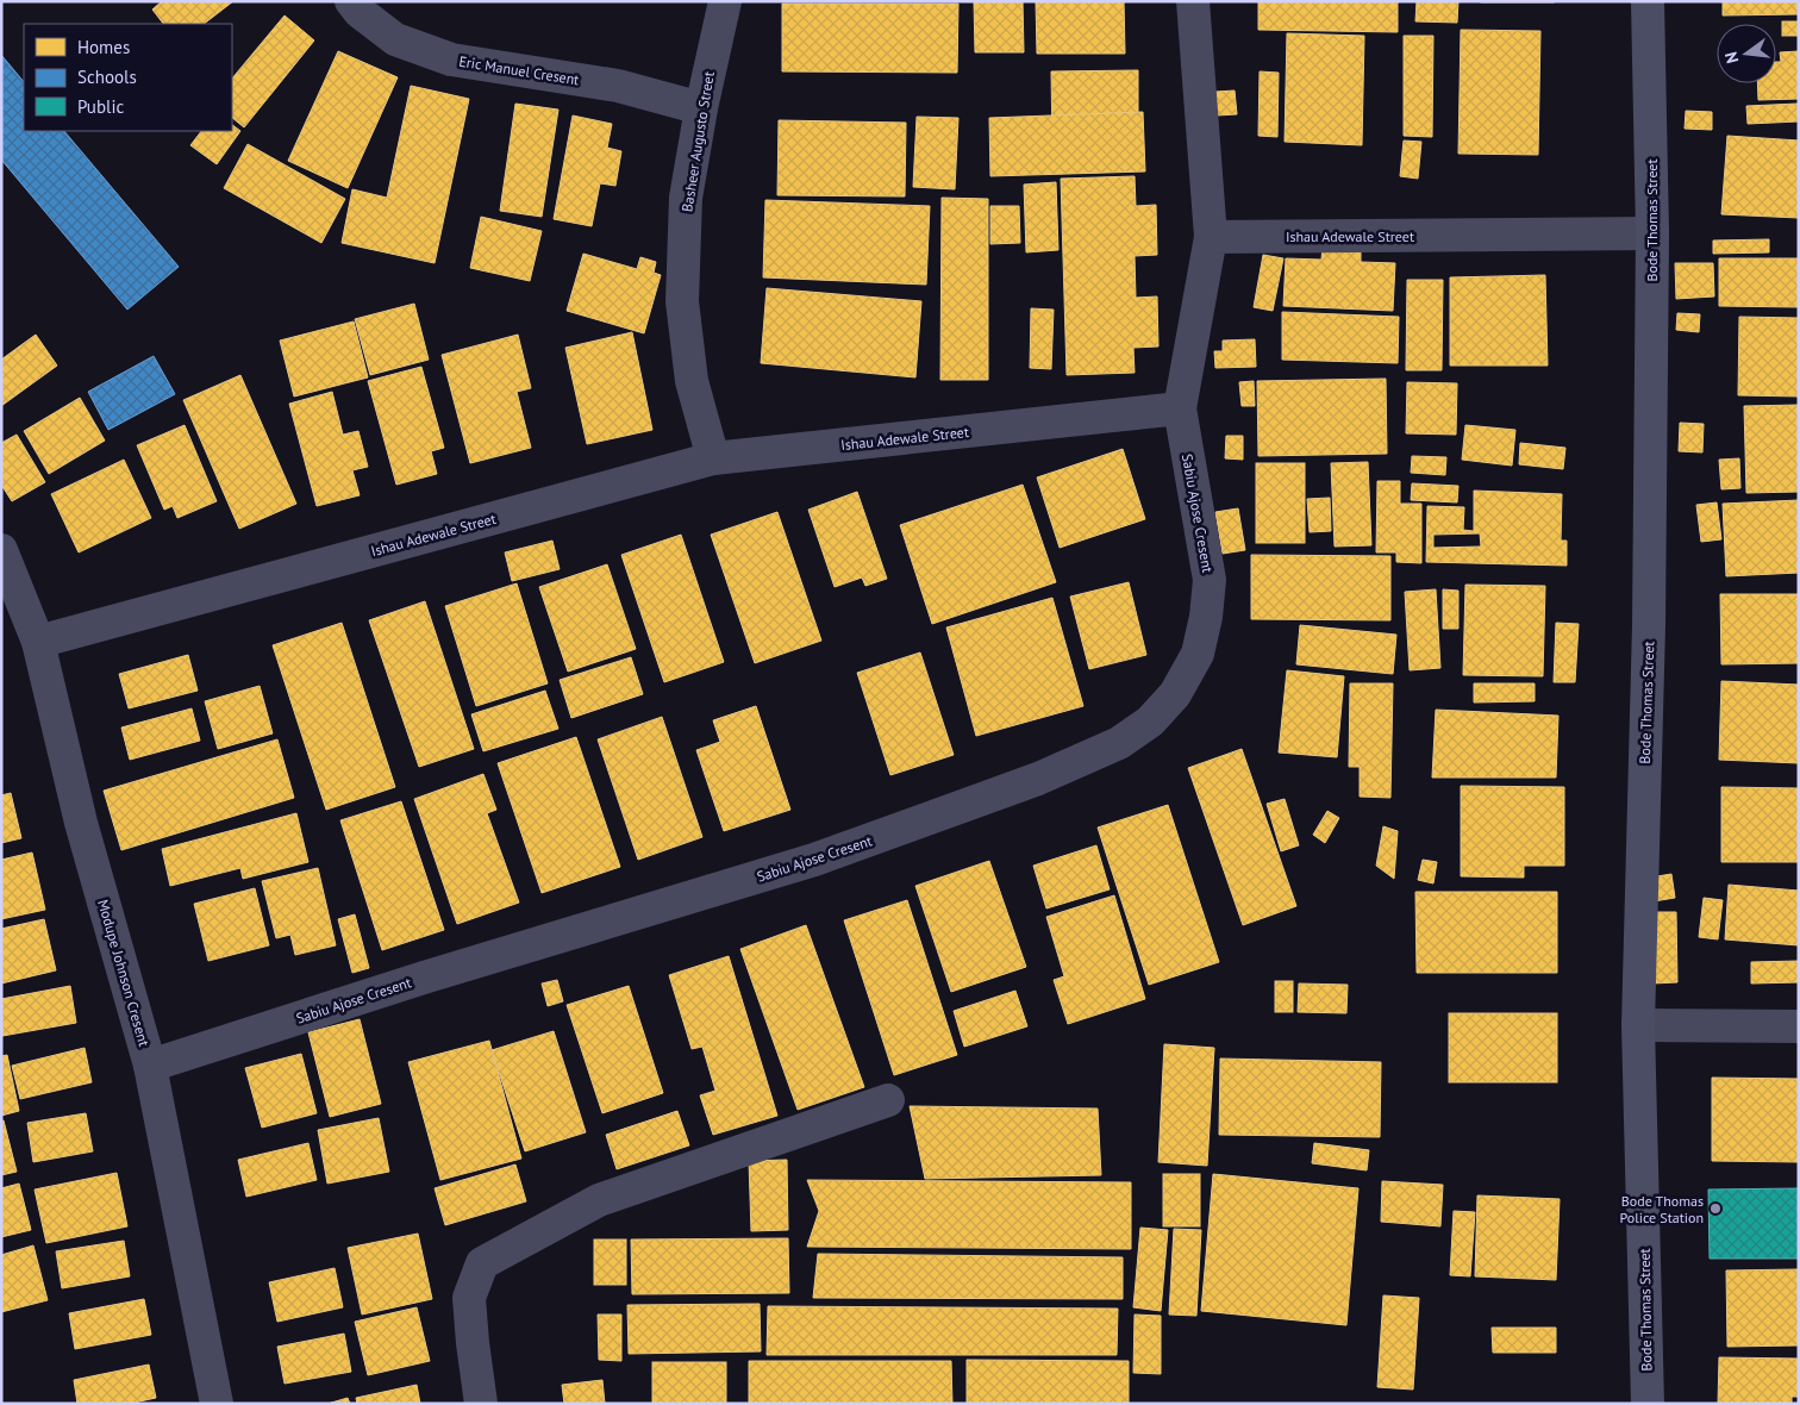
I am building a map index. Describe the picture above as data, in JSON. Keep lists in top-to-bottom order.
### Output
{
  "streets": {
    "main road": ["Bode Thomas Street"],
    "street": [
      "Eric Manuel Cresent",
      "Basheer Augusto Street",
      "Ishau Adewale Street",
      "Sabiu Ajose Cresent",
      "Modupe Johnson Cresent"
    ]
  },
  "crossings": [
    ["Eric Manuel Cresent", "Basheer Augusto Street"],
    ["Basheer Augusto Street", "Ishau Adewale Street"],
    ["Bode Thomas Street", "Ishau Adewale Street"],
    ["Ishau Adewale Street", "Sabiu Ajose Cresent"],
    ["Ishau Adewale Street", "Modupe Johnson Cresent"],
    ["Sabiu Ajose Cresent", "Modupe Johnson Cresent"]
  ],
  "places": ["Bode Thomas Police Station"],
  "legend": ["Homes", "Schools", "Public"],
  "north": "left"
}
